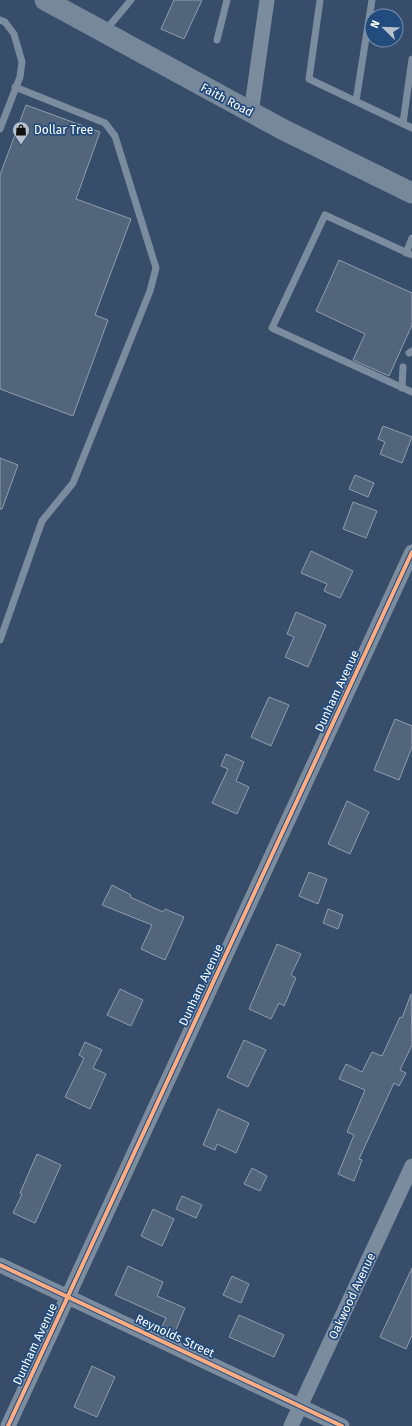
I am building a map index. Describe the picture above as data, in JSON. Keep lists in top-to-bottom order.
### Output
{
  "streets": {
    "main road": ["Faith Road"],
    "street": ["Dunham Avenue", "Oakwood Avenue", "Reynolds Street"]
  },
  "crossings": [
    ["Dunham Avenue", "Reynolds Street"],
    ["Oakwood Avenue", "Reynolds Street"]
  ],
  "places": {
    "shop": ["Dollar Tree"]
  },
  "north": "top left"
}
